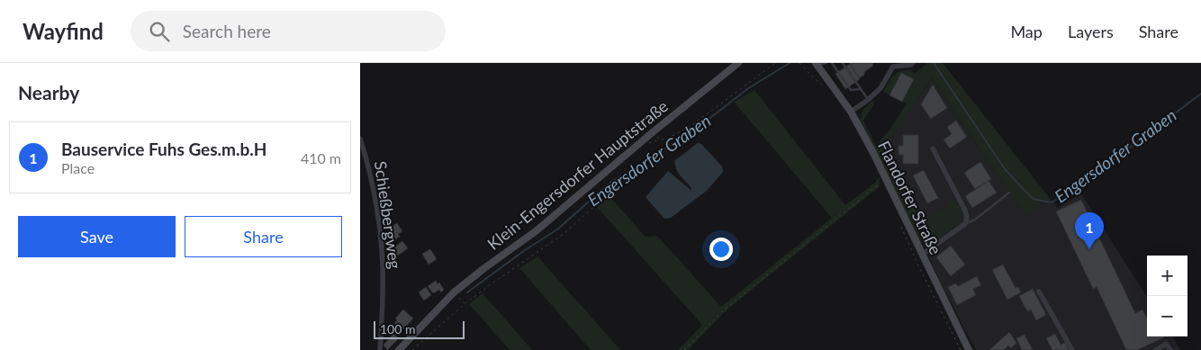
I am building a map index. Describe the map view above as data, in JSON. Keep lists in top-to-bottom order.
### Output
{
  "streets": {
    "main road": ["Klein-Engersdorfer Hauptstraße", "Flandorfer Straße"],
    "street": ["Schießbergweg"]
  },
  "water": ["Engersdorfer Graben"],
  "scale_bar": "100 m",
  "page": {
    "header": "Wayfind",
    "search": "Search here",
    "nav": ["Map", "Layers", "Share"],
    "heading": "Nearby",
    "list": [
      {
        "mark": "1",
        "name": "Bauservice Fuhs Ges.m.b.H",
        "note": "Place",
        "value": "410 m"
      }
    ],
    "buttons": ["Save", "Share"],
    "pins": "1",
    "map_buttons": ["+", "−"],
    "scale": "100 m"
  }
}
